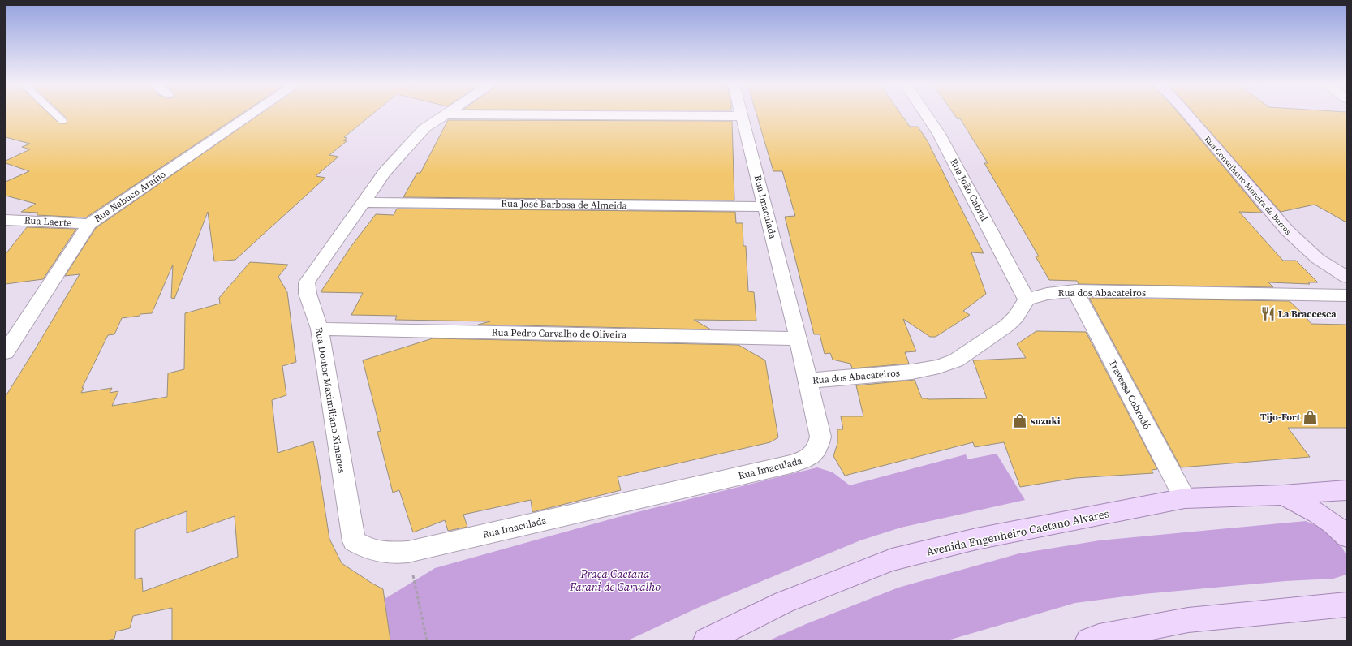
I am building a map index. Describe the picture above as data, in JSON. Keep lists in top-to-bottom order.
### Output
{
  "streets": {
    "main road": ["Rua Conselheiro Moreira de Barros", "Avenida Engenheiro Caetano Alvares"],
    "street": [
      "Rua João Cabral",
      "Rua Nabuco Araújo",
      "Rua José Barbosa de Almeida",
      "Rua Imaculada",
      "Rua Laerte",
      "Rua dos Abacateiros",
      "Rua Pedro Carvalho de Oliveira",
      "Travessa Cobrodó",
      "Rua Doutor Maximiliano Ximenes"
    ]
  },
  "crossings": [
    ["Rua João Cabral", "Rua dos Abacateiros"],
    ["Rua Nabuco Araújo", "Rua Laerte"],
    ["Rua José Barbosa de Almeida", "Rua Imaculada"],
    ["Rua José Barbosa de Almeida", "Rua Doutor Maximiliano Ximenes"],
    ["Rua Imaculada", "Rua dos Abacateiros"],
    ["Rua Imaculada", "Rua Pedro Carvalho de Oliveira"],
    ["Rua Imaculada", "Rua Doutor Maximiliano Ximenes"],
    ["Rua dos Abacateiros", "Travessa Cobrodó"],
    ["Rua Pedro Carvalho de Oliveira", "Rua Doutor Maximiliano Ximenes"],
    ["Travessa Cobrodó", "Avenida Engenheiro Caetano Alvares"]
  ],
  "parks": ["Praça Caetana Farani de Carvalho"],
  "places": {
    "restaurant": ["La Braccesca"],
    "shop": ["Tijo-Fort", "suzuki"]
  }
}
